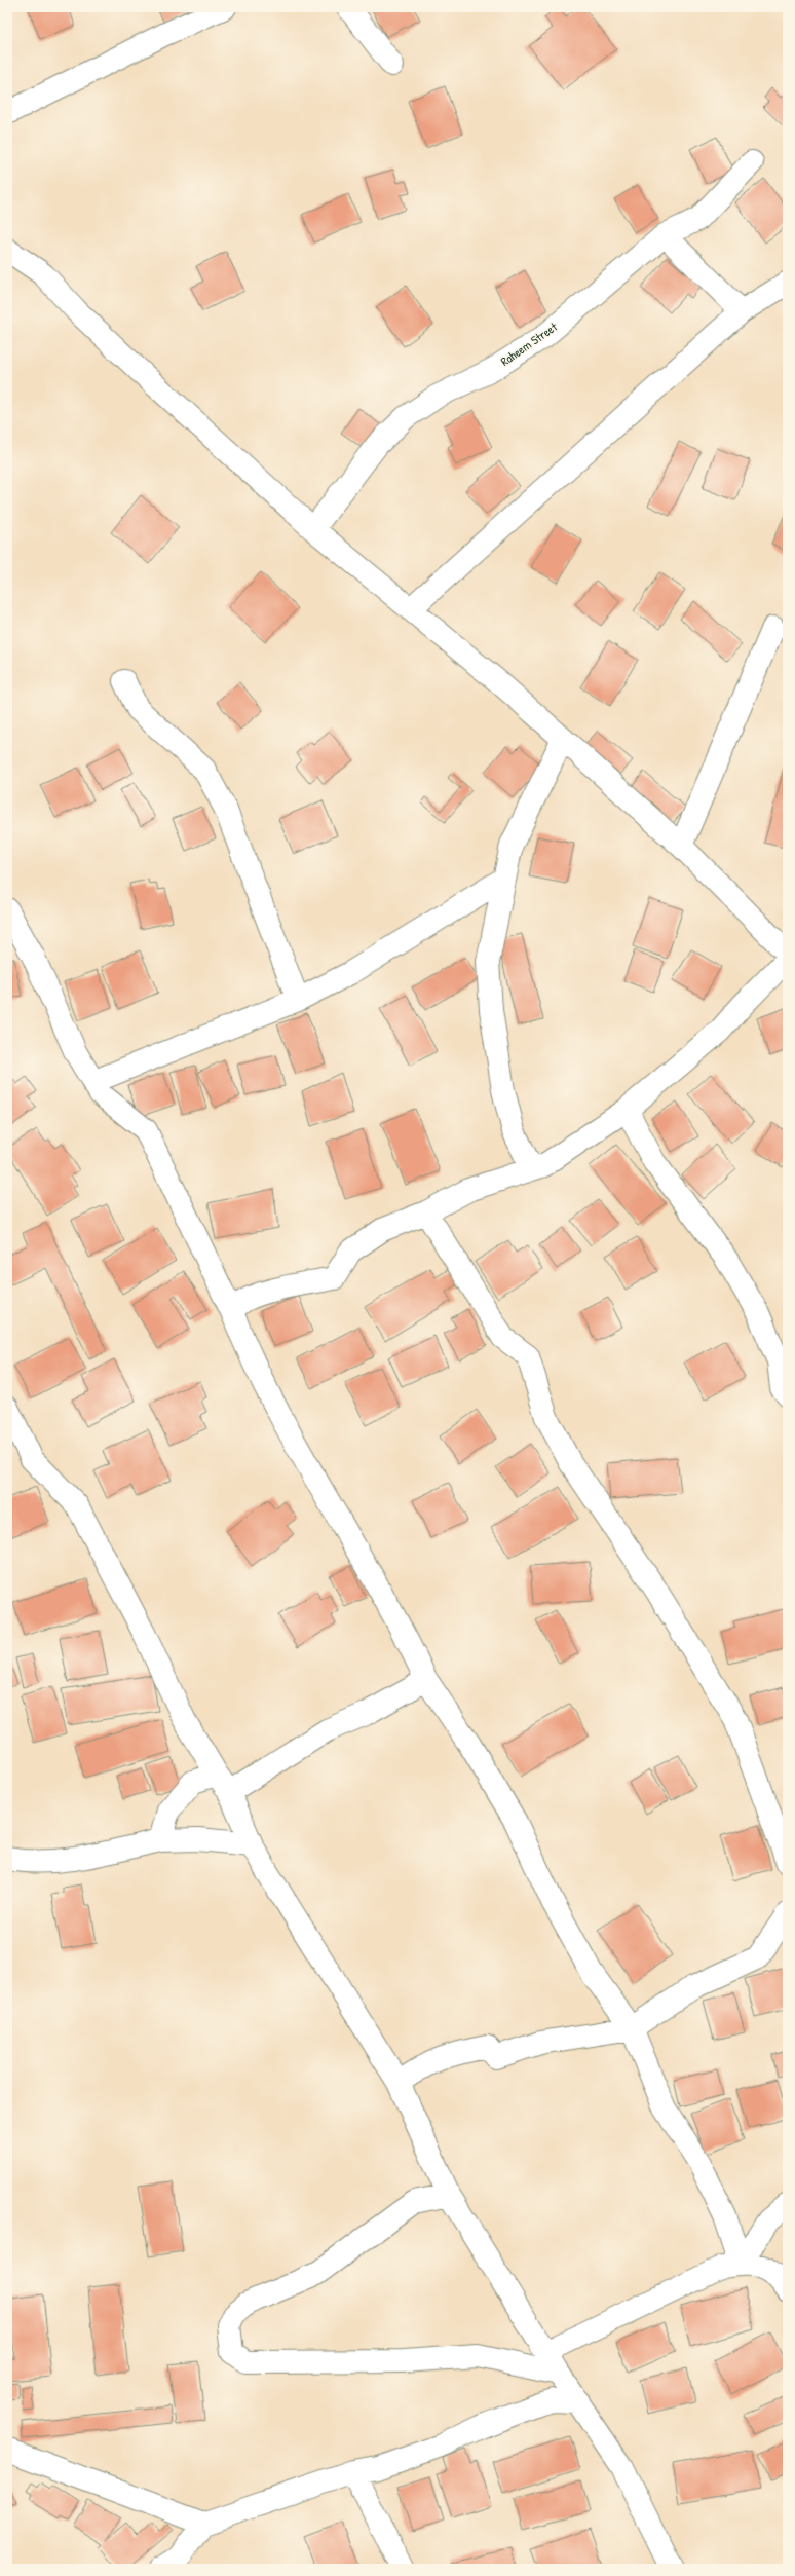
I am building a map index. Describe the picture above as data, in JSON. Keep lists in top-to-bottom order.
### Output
{
  "streets": {
    "street": ["Raheem Street"]
  }
}
